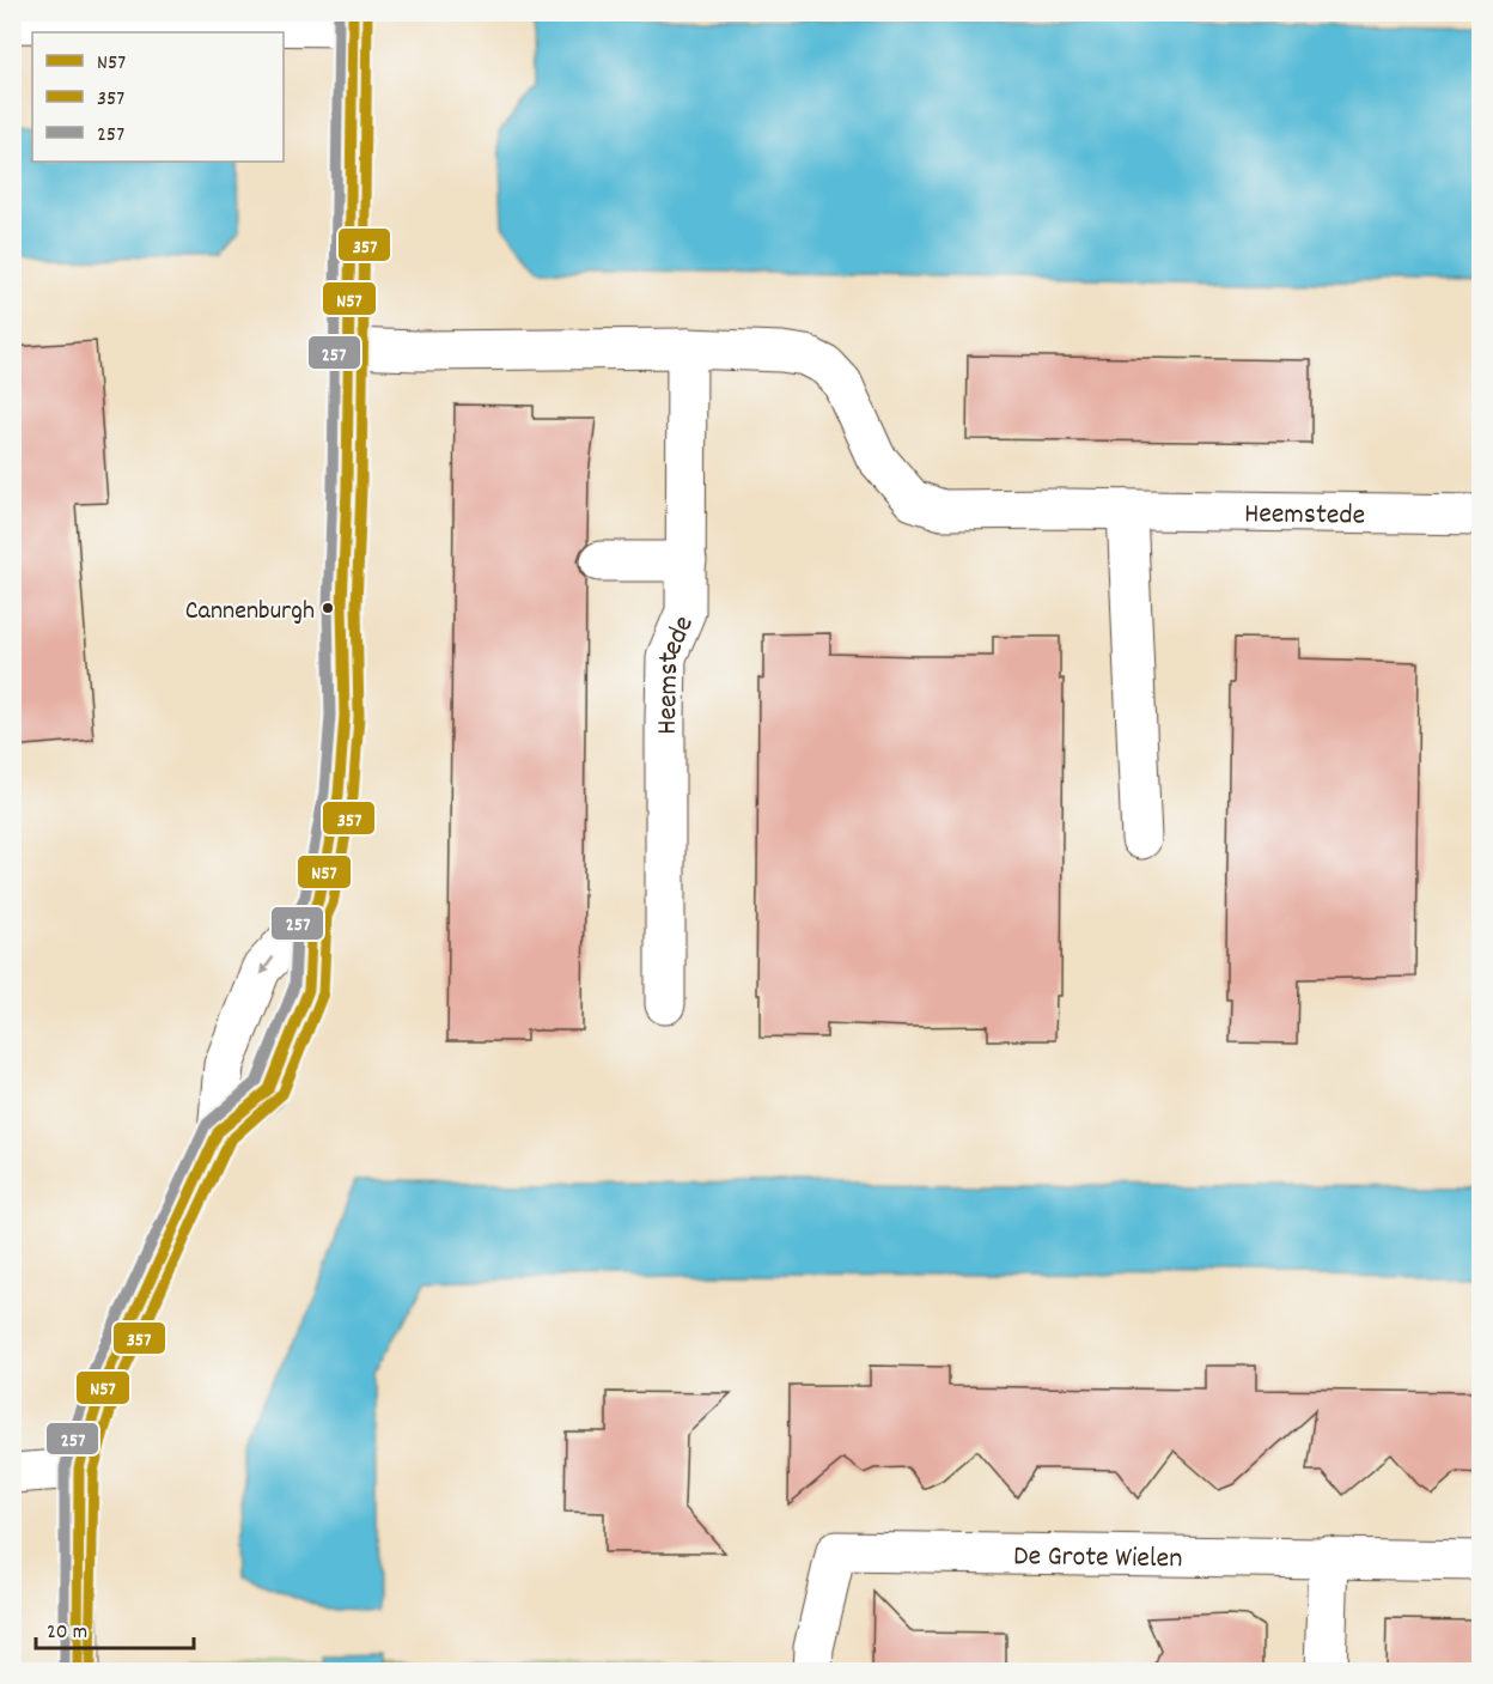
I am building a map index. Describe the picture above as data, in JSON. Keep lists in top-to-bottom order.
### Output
{
  "streets": {
    "street": ["Heemstede", "De Grote Wielen"]
  },
  "places": ["Cannenburgh"],
  "lines": ["transit line N57", "transit line 357", "transit line 257"],
  "legend": ["N57", "357", "257"],
  "scale_bar": "20 m"
}
